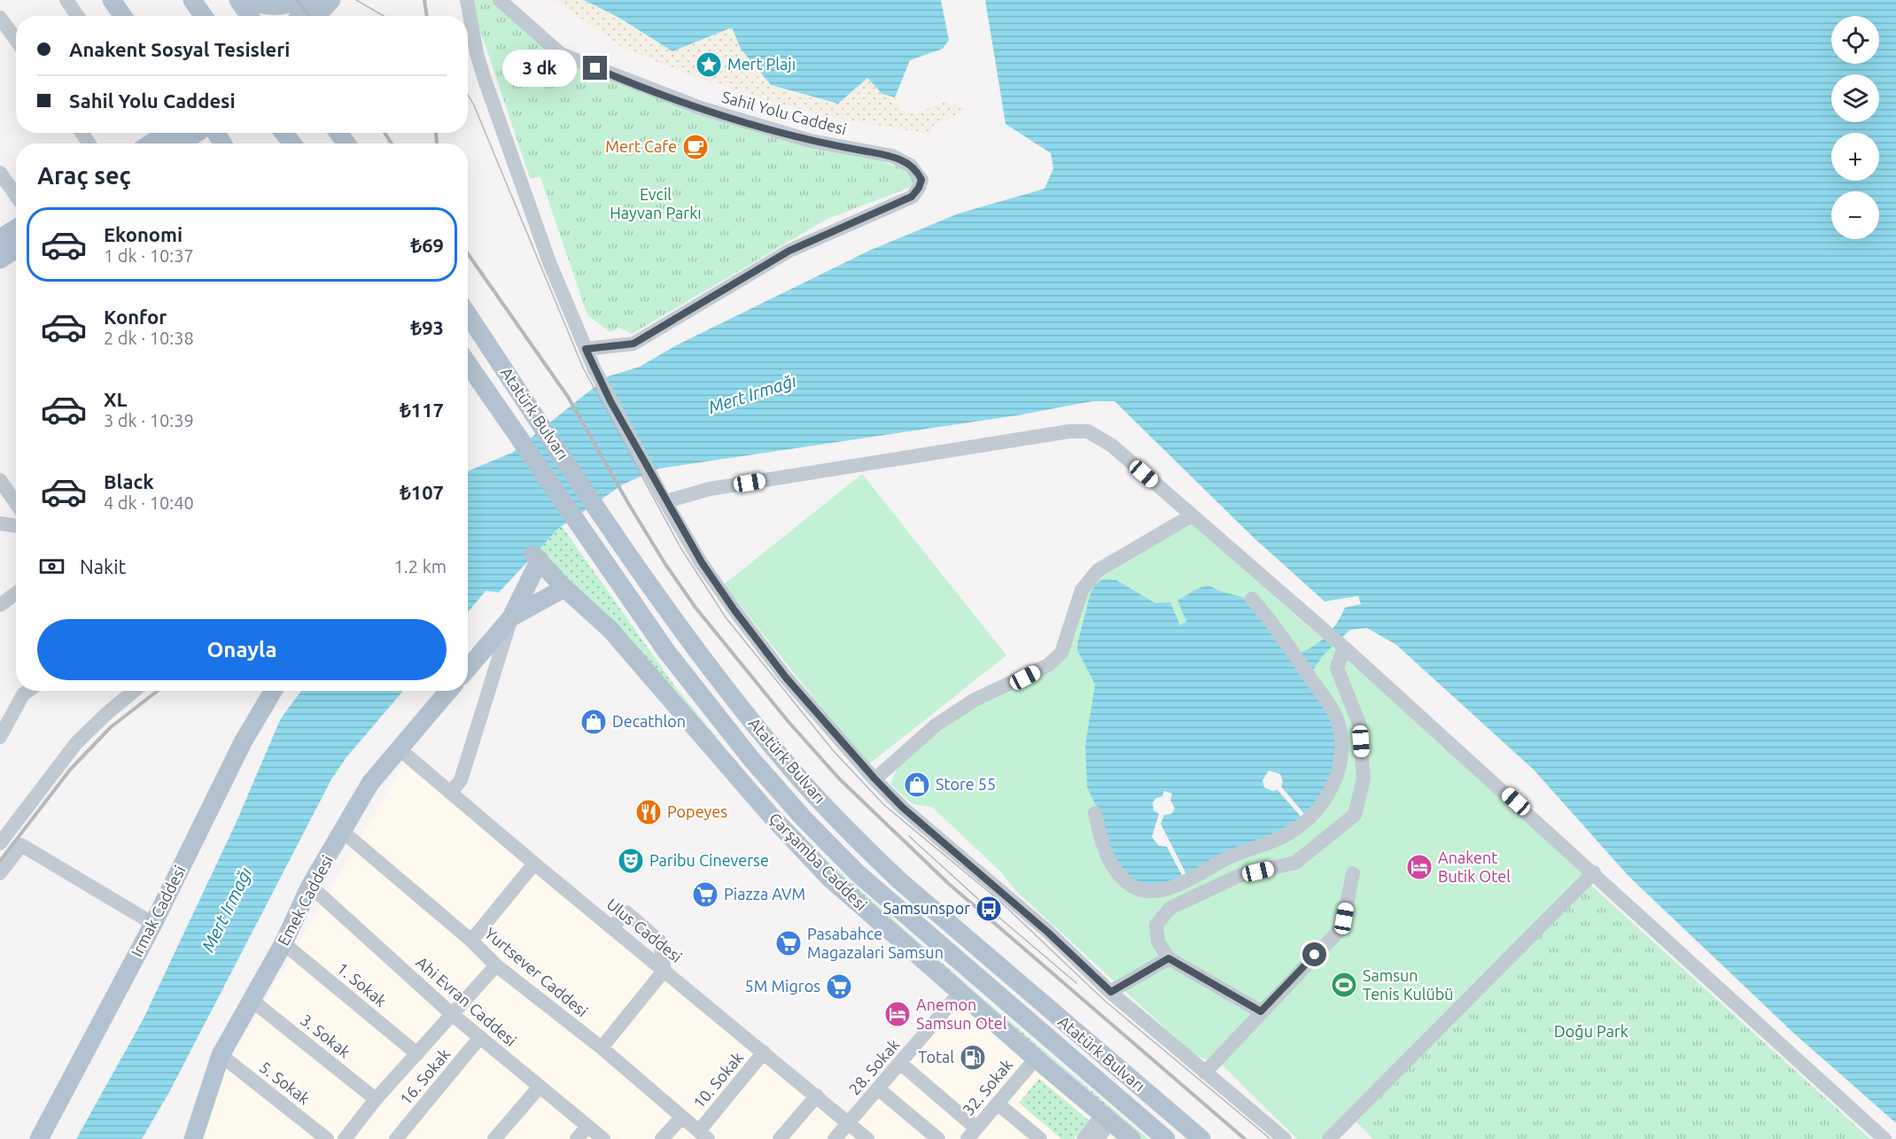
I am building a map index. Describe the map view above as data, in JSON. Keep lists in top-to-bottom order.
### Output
{
  "streets": {
    "main road": [
      "Atatürk Bulvarı",
      "Çarşamba Caddesi",
      "Emek Caddesi",
      "Irmak Caddesi"
    ],
    "street": [
      "Sahil Yolu Caddesi",
      "Ulus Caddesi",
      "Yurtsever Caddesi",
      "1. Sokak",
      "Ahi Evran Caddesi",
      "3. Sokak",
      "28. Sokak",
      "16. Sokak",
      "10. Sokak",
      "5. Sokak",
      "32. Sokak"
    ]
  },
  "crossings": [
    ["Çarşamba Caddesi", "28. Sokak"],
    ["Çarşamba Caddesi", "32. Sokak"],
    ["Emek Caddesi", "Ulus Caddesi"],
    ["Emek Caddesi", "Yurtsever Caddesi"],
    ["Emek Caddesi", "1. Sokak"],
    ["Emek Caddesi", "Ahi Evran Caddesi"],
    ["Emek Caddesi", "3. Sokak"],
    ["Emek Caddesi", "5. Sokak"],
    ["Ulus Caddesi", "28. Sokak"],
    ["Ulus Caddesi", "10. Sokak"],
    ["Yurtsever Caddesi", "10. Sokak"],
    ["Ahi Evran Caddesi", "16. Sokak"]
  ],
  "water": ["Mert Irmağı"],
  "parks": ["Evcil Hayvan Parkı", "Doğu Park"],
  "places": {
    "place": ["Mert Plajı"],
    "cafe": ["Mert Cafe"],
    "shop": ["Decathlon", "Store 55"],
    "restaurant": ["Popeyes"],
    "theatre": ["Paribu Cineverse"],
    "hotel": ["Anakent Butik Otel", "Anemon Samsun Otel"],
    "supermarket": ["Piazza AVM", "Pasabahce Magazalari Samsun", "5M Migros"],
    "bus stop": ["Samsunspor"],
    "sports": ["Samsun Tenis Kulübü"],
    "fuel station": ["Total"]
  },
  "page": {
    "map_buttons": ["+", "−"],
    "banner": ["Anakent Sosyal Tesisleri", "Sahil Yolu Caddesi"],
    "bubble": "3 dk",
    "heading": "Araç seç",
    "list": [
      {
        "name": "Ekonomi",
        "note": "1 dk · 10:37",
        "value": "₺69"
      },
      {
        "name": "Konfor",
        "note": "2 dk · 10:38",
        "value": "₺93"
      },
      {
        "name": "XL",
        "note": "3 dk · 10:39",
        "value": "₺117"
      },
      {
        "name": "Black",
        "note": "4 dk · 10:40",
        "value": "₺107"
      }
    ],
    "pay": ["Nakit", "1.2 km"],
    "buttons": "Onayla"
  }
}
